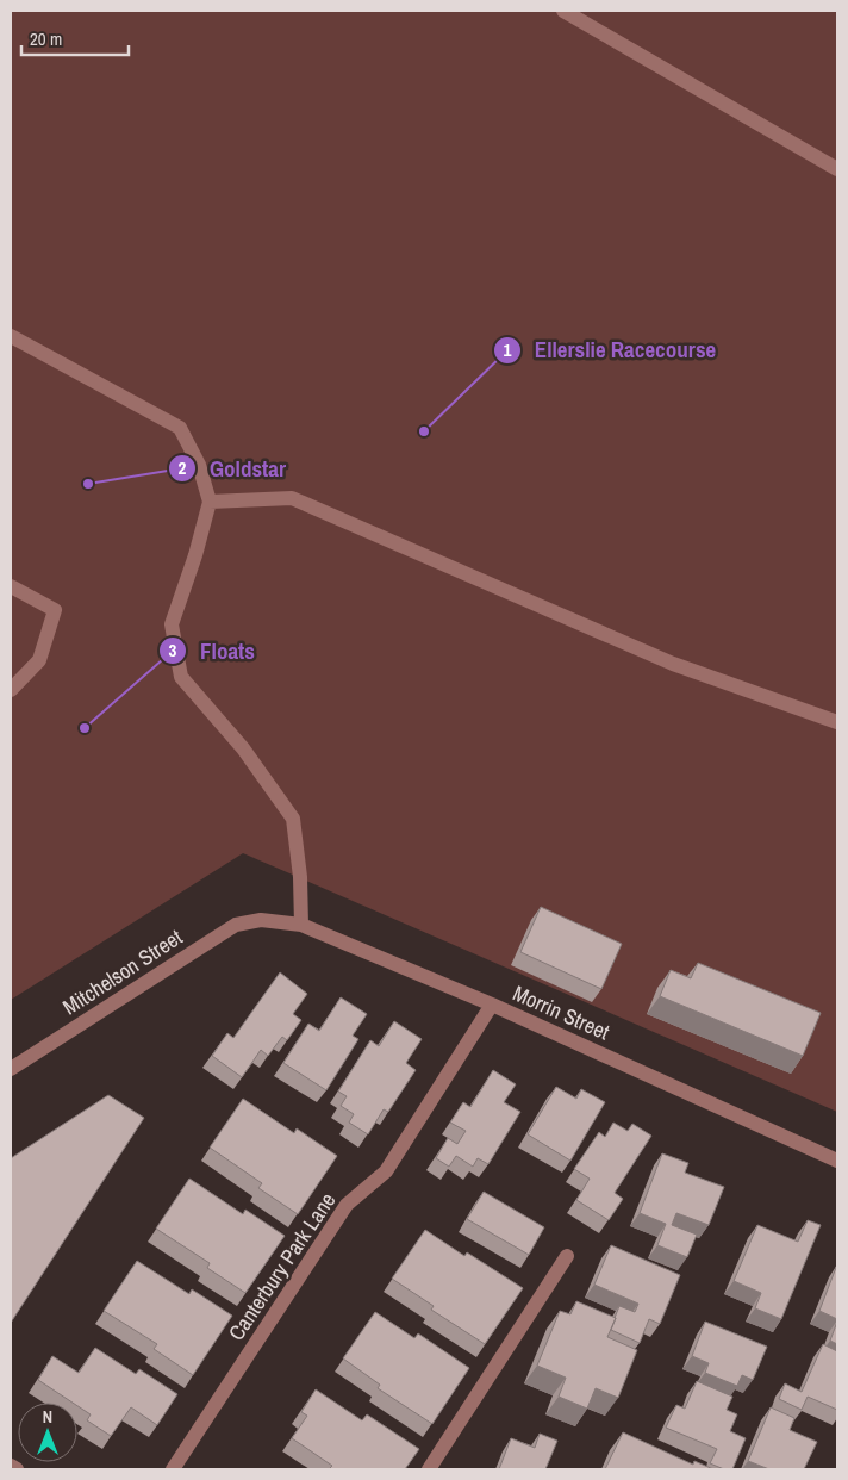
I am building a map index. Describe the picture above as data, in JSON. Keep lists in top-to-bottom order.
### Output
{
  "streets": {
    "street": ["Mitchelson Street", "Morrin Street", "Canterbury Park Lane"]
  },
  "crossings": [
    ["Mitchelson Street", "Morrin Street"],
    ["Morrin Street", "Canterbury Park Lane"]
  ],
  "places": ["Ellerslie Racecourse", "Goldstar", "Floats"],
  "scale_bar": "20 m",
  "north": "top"
}
